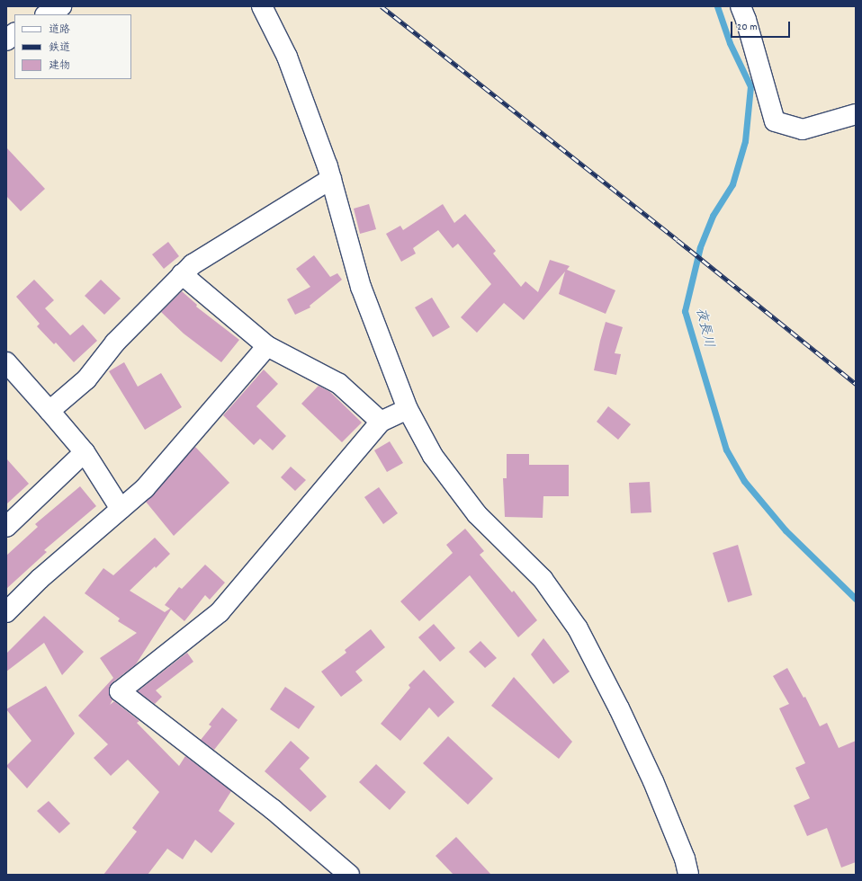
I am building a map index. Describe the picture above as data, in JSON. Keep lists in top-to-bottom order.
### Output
{
  "water": ["夜長川"],
  "legend": ["道路", "鉄道", "建物"],
  "scale_bar": "20 m"
}
